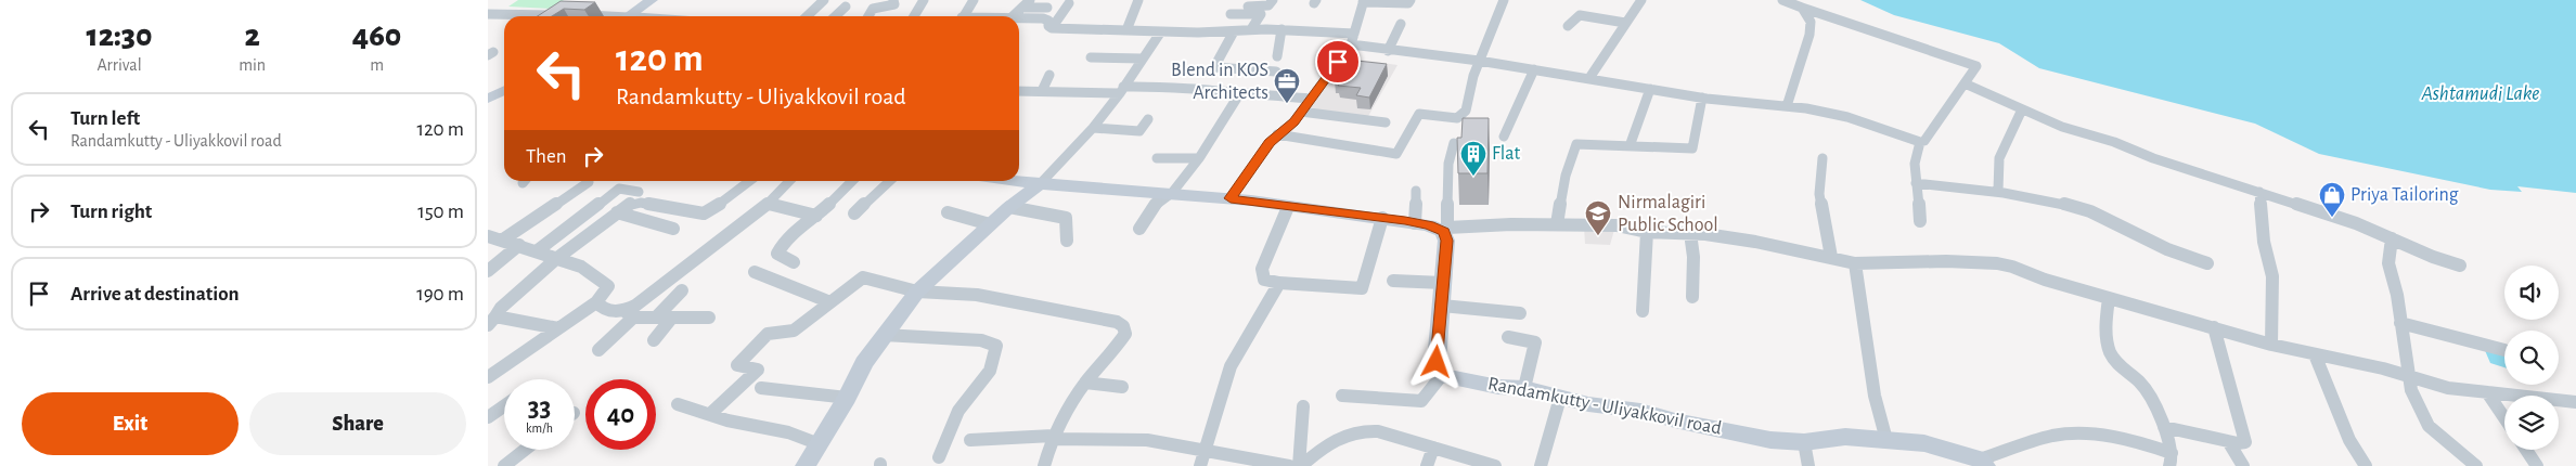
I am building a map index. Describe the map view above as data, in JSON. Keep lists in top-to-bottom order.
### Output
{
  "streets": {
    "street": ["Randamkutty - Uliyakkovil road"]
  },
  "water": ["Ashtamudi Lake"],
  "places": {
    "office": ["Blend in KOS Architects"],
    "building": ["Flat"],
    "shop": ["Priya Tailoring"],
    "school or university": ["Nirmalagiri Public School"]
  },
  "page": {
    "eta": [
      "12:30",
      "Arrival",
      "2",
      "min",
      "460",
      "m"
    ],
    "turn": ["120 m", "Randamkutty - Uliyakkovil road"],
    "list": [
      {
        "name": "Turn left",
        "note": "Randamkutty - Uliyakkovil road",
        "value": "120 m"
      },
      {
        "name": "Turn right",
        "value": "150 m"
      },
      {
        "name": "Arrive at destination",
        "value": "190 m"
      }
    ],
    "then": "Then",
    "speed": "33 km/h",
    "limit": "40",
    "buttons": ["Exit", "Share"]
  }
}
